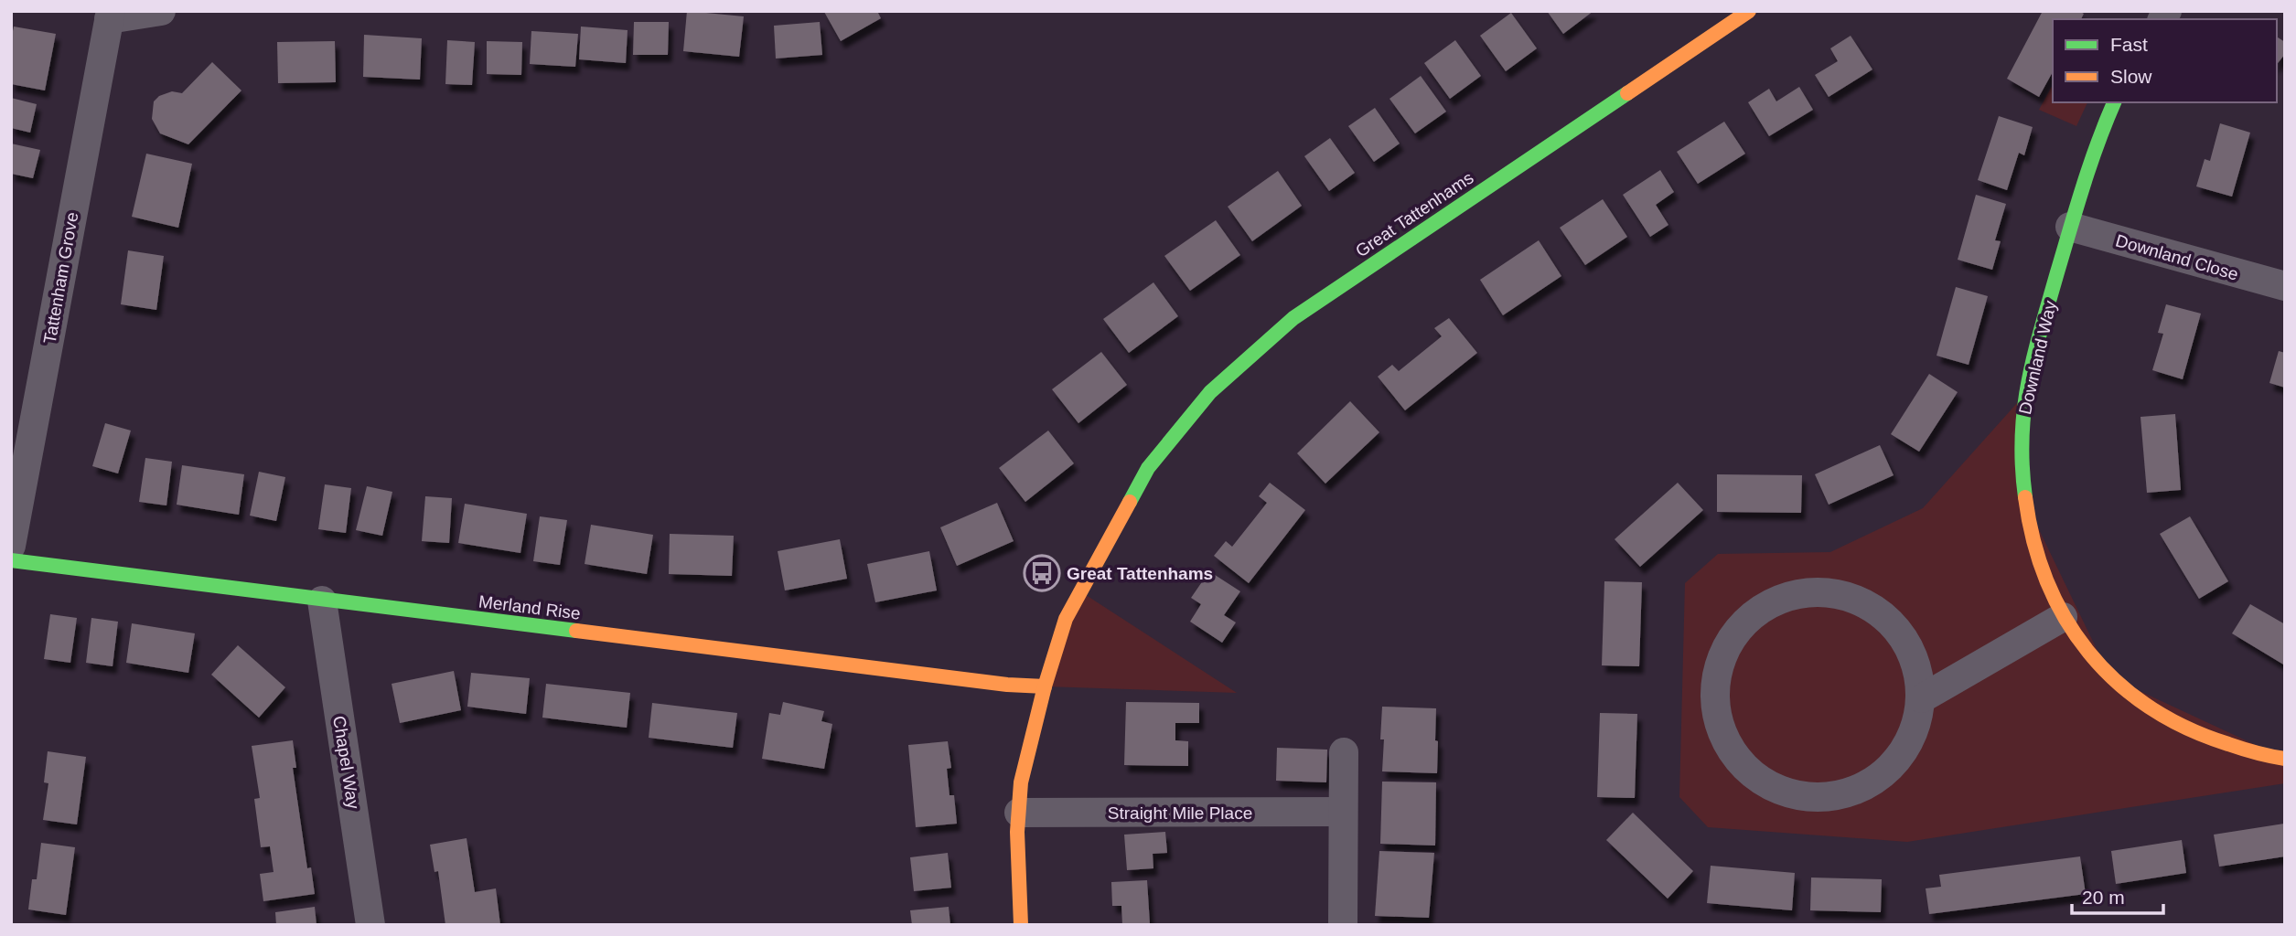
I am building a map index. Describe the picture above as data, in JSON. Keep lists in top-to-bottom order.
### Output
{
  "streets": {
    "street": [
      "Great Tattenhams",
      "Downland Close",
      "Tattenham Grove",
      "Downland Way",
      "Merland Rise",
      "Chapel Way",
      "Straight Mile Place"
    ]
  },
  "crossings": [
    ["Great Tattenhams", "Merland Rise"],
    ["Great Tattenhams", "Straight Mile Place"],
    ["Downland Close", "Downland Way"],
    ["Merland Rise", "Chapel Way"]
  ],
  "places": {
    "bus stop": ["Great Tattenhams"]
  },
  "legend": ["Fast", "Slow"],
  "scale_bar": "20 m"
}
